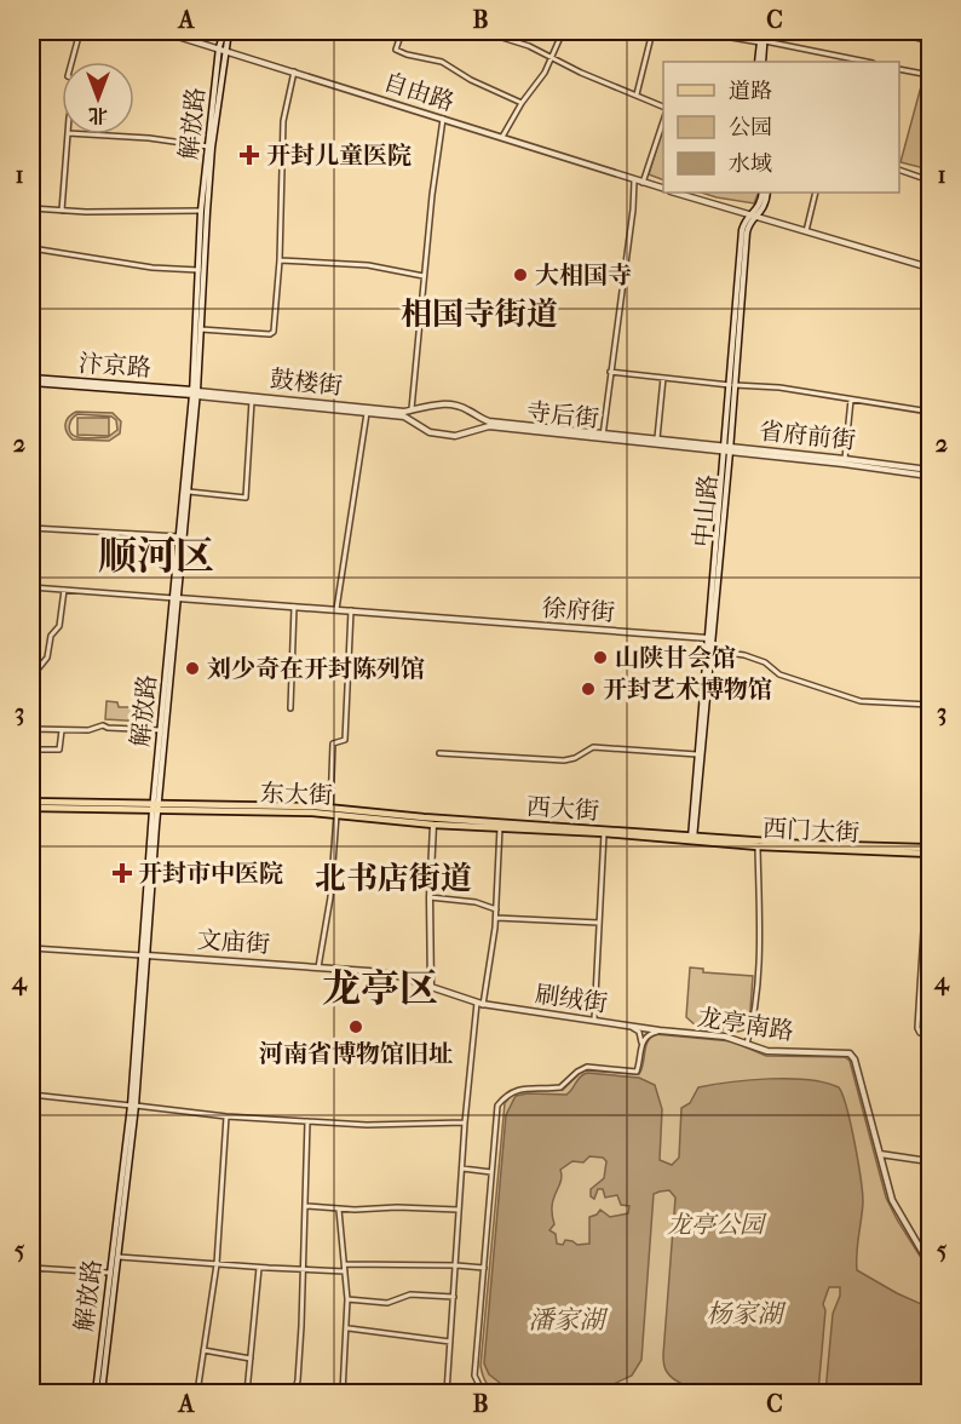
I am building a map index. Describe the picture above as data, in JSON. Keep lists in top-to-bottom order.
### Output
{
  "streets": {
    "main road": ["东大街", "西大街", "西门大街"],
    "street": [
      "自由路",
      "解放路",
      "汴京路",
      "鼓楼街",
      "寺后街",
      "省府前街",
      "中山路",
      "徐府街",
      "文庙街",
      "刷绒街",
      "龙亭南路"
    ]
  },
  "crossings": [
    ["自由路", "解放路"],
    ["解放路", "汴京路"],
    ["解放路", "鼓楼街"],
    ["解放路", "徐府街"],
    ["解放路", "东大街"],
    ["解放路", "文庙街"],
    ["汴京路", "鼓楼街"],
    ["鼓楼街", "寺后街"],
    ["寺后街", "省府前街"],
    ["寺后街", "中山路"],
    ["省府前街", "中山路"],
    ["中山路", "徐府街"],
    ["中山路", "西大街"],
    ["中山路", "西门大街"],
    ["东大街", "西大街"],
    ["西大街", "西门大街"],
    ["文庙街", "刷绒街"],
    ["刷绒街", "龙亭南路"]
  ],
  "districts": [
    "相国寺街道",
    "顺河区",
    "北书店街道",
    "龙亭区"
  ],
  "water": ["杨家湖", "潘家湖"],
  "parks": ["龙亭公园"],
  "places": {
    "health": ["开封儿童医院", "开封市中医院"],
    "other": [
      "大相国寺",
      "山陕甘会馆",
      "刘少奇在开封陈列馆",
      "开封艺术博物馆",
      "河南省博物馆旧址"
    ]
  },
  "legend": ["道路", "公园", "水域"],
  "north": "bottom",
  "grid": {
    "columns": ["A", "B", "C"],
    "rows": [
      "1",
      "2",
      "3",
      "4",
      "5"
    ]
  }
}
